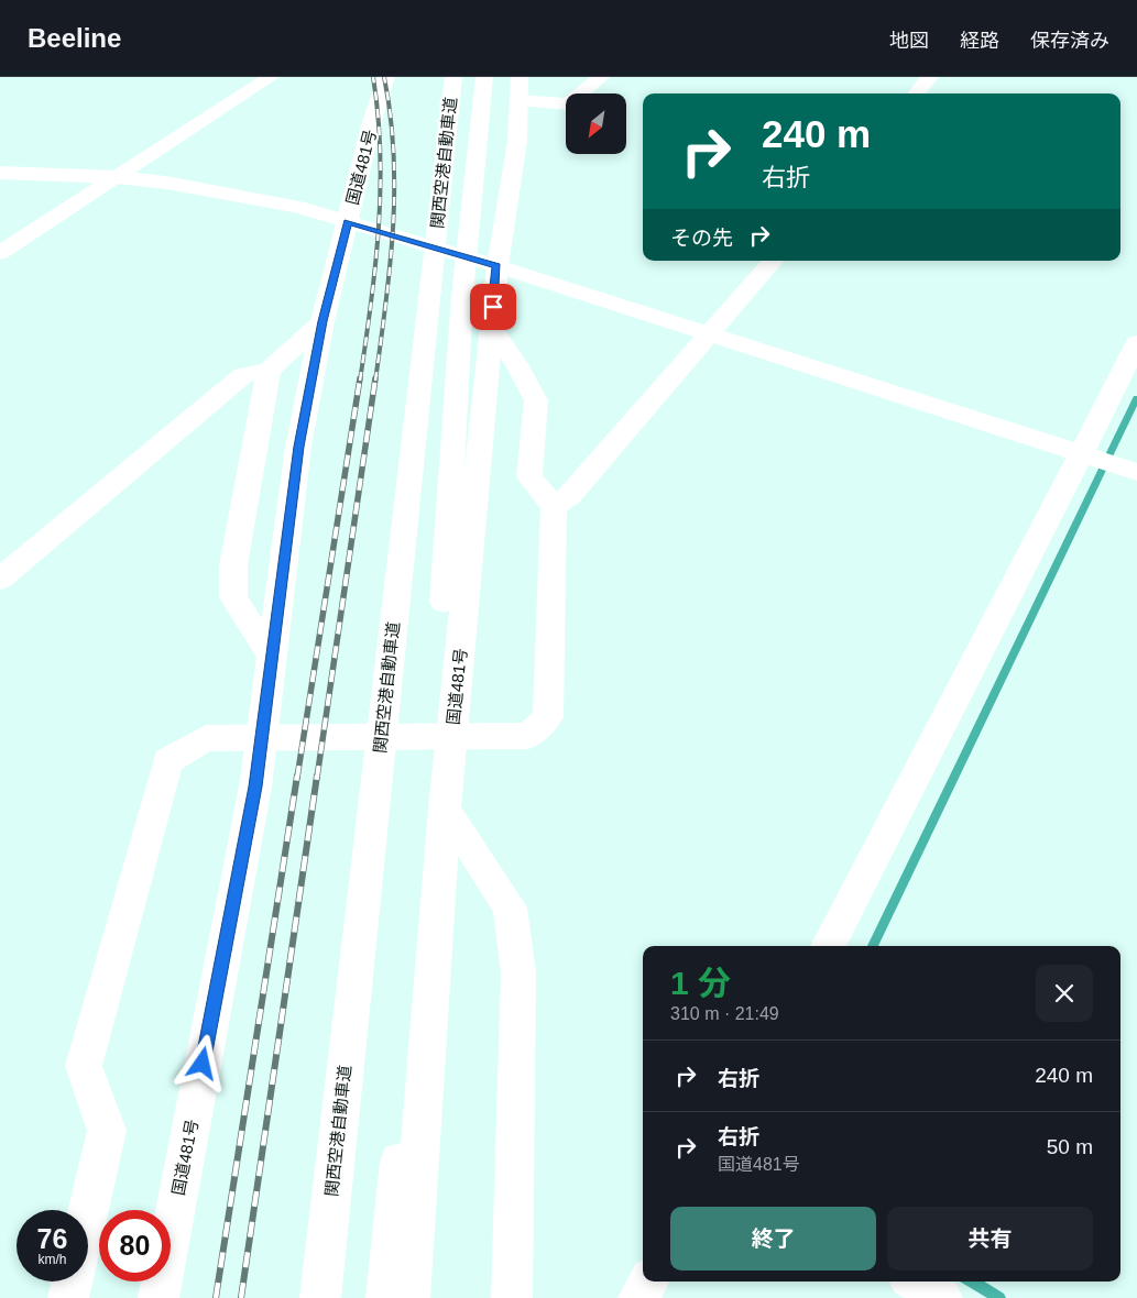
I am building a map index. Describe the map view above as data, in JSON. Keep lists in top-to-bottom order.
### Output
{
  "streets": {
    "main road": ["関西空港自動車道", "国道481号"]
  },
  "north": "bottom left",
  "page": {
    "header": "Beeline",
    "nav": ["地図", "経路", "保存済み"],
    "turn": ["240 m", "右折"],
    "then": "その先",
    "heading": ["1 分", "310 m · 21:49"],
    "list": [
      {
        "name": "右折",
        "value": "240 m"
      },
      {
        "name": "右折",
        "note": "国道481号",
        "value": "50 m"
      }
    ],
    "buttons": ["終了", "共有"],
    "speed": "76 km/h",
    "limit": "80"
  }
}
